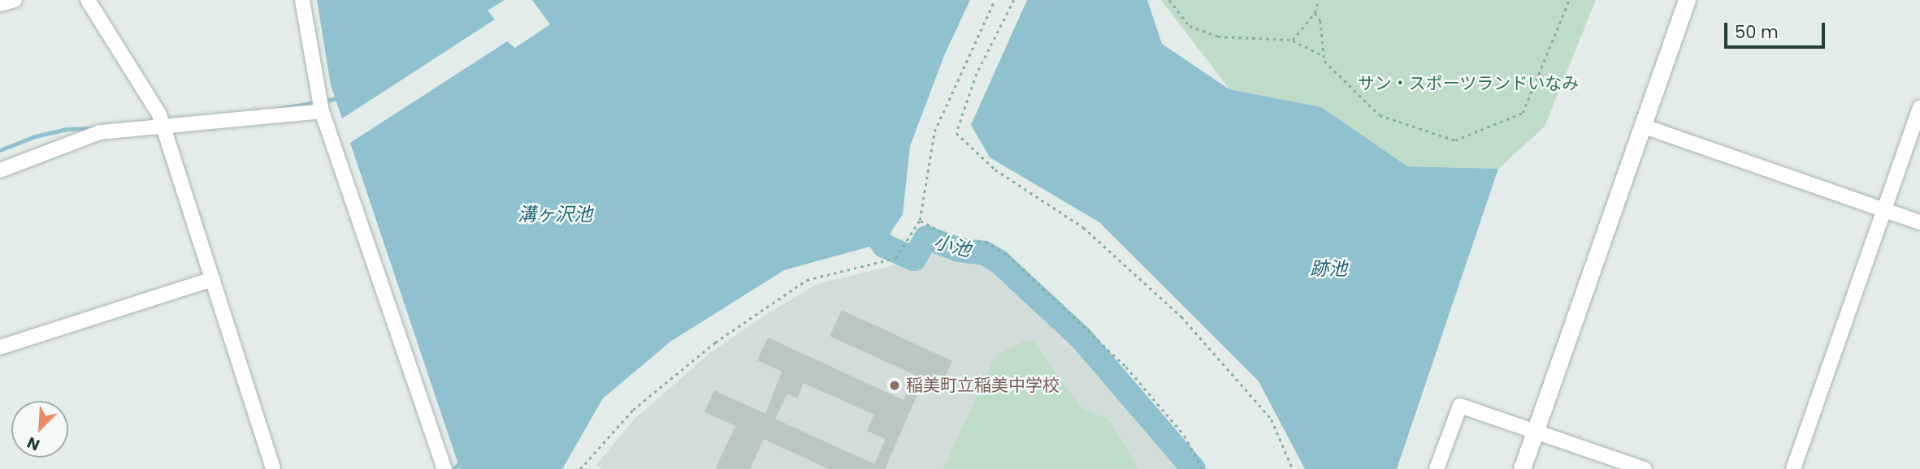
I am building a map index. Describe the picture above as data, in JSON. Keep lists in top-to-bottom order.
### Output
{
  "water": ["溝ヶ沢池", "小池", "跡池"],
  "parks": ["サン・スポーツランドいなみ"],
  "places": ["稲美町立稲美中学校"],
  "scale_bar": "50 m",
  "north": "bottom left"
}
